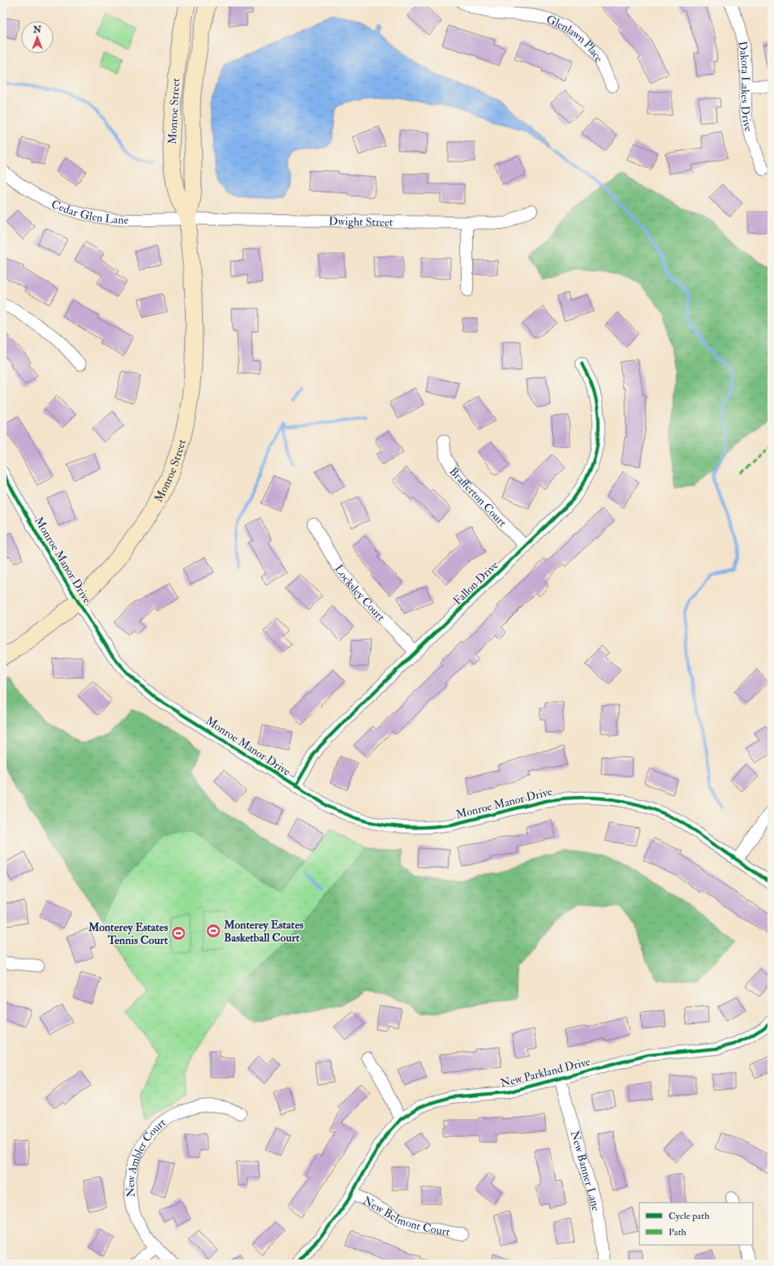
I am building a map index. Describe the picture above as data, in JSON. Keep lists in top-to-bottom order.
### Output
{
  "streets": {
    "main road": ["Monroe Street"],
    "street": [
      "Glenlawn Place",
      "Dakota Lakes Drive",
      "Cedar Glen Lane",
      "Dwight Street",
      "Brafferton Court",
      "Monroe Manor Drive",
      "Fallon Drive",
      "Locksley Court",
      "New Parkland Drive",
      "New Ambler Court",
      "New Banner Lane",
      "New Belmont Court"
    ]
  },
  "crossings": [
    ["Monroe Street", "Cedar Glen Lane"],
    ["Monroe Street", "Dwight Street"],
    ["Monroe Street", "Monroe Manor Drive"],
    ["Cedar Glen Lane", "Dwight Street"],
    ["Brafferton Court", "Fallon Drive"],
    ["Monroe Manor Drive", "Fallon Drive"],
    ["Fallon Drive", "Locksley Court"],
    ["New Parkland Drive", "New Banner Lane"],
    ["New Parkland Drive", "New Belmont Court"]
  ],
  "places": {
    "sports": ["Monterey Estates Basketball Court", "Monterey Estates Tennis Court"]
  },
  "legend": ["Cycle path", "Path"],
  "north": "top"
}
